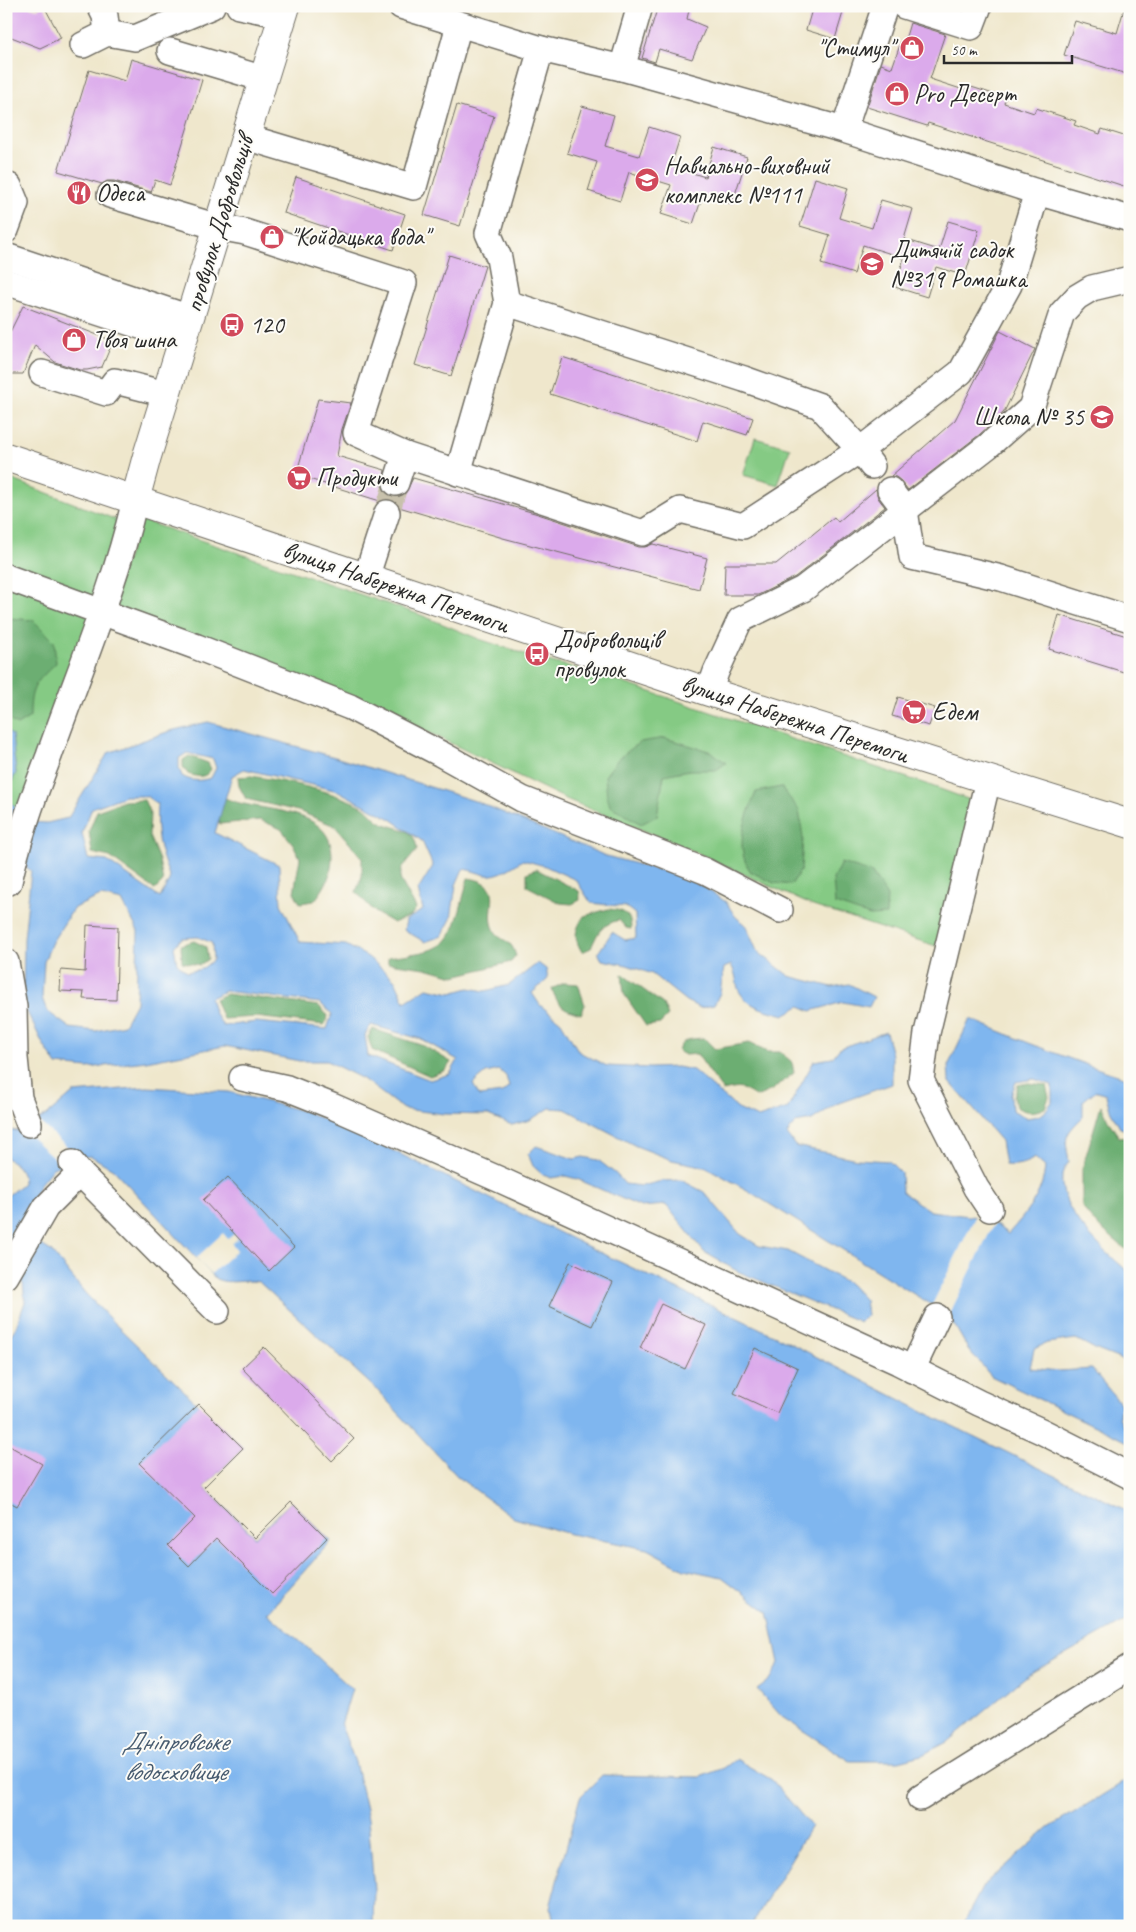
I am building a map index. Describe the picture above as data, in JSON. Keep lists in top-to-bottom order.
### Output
{
  "streets": {
    "main road": ["провулок Добровольців", "вулиця Набережна Перемоги"]
  },
  "crossings": [
    ["провулок Добровольців", "вулиця Набережна Перемоги"]
  ],
  "water": ["Дніпровське водосховище"],
  "places": {
    "shop": [
      "\"Стимул\"",
      "Pro Десерт",
      "\"Койдацька вода\"",
      "Твоя шина"
    ],
    "school or university": ["Навчально-виховний комплекс №111", "Дитячій садок №319 Ромашка", "Школа № 35"],
    "restaurant": ["Одеса"],
    "bus stop": ["120", "Добровольців провулок"],
    "supermarket": ["Продукти", "Едем"]
  },
  "scale_bar": "50 m"
}
